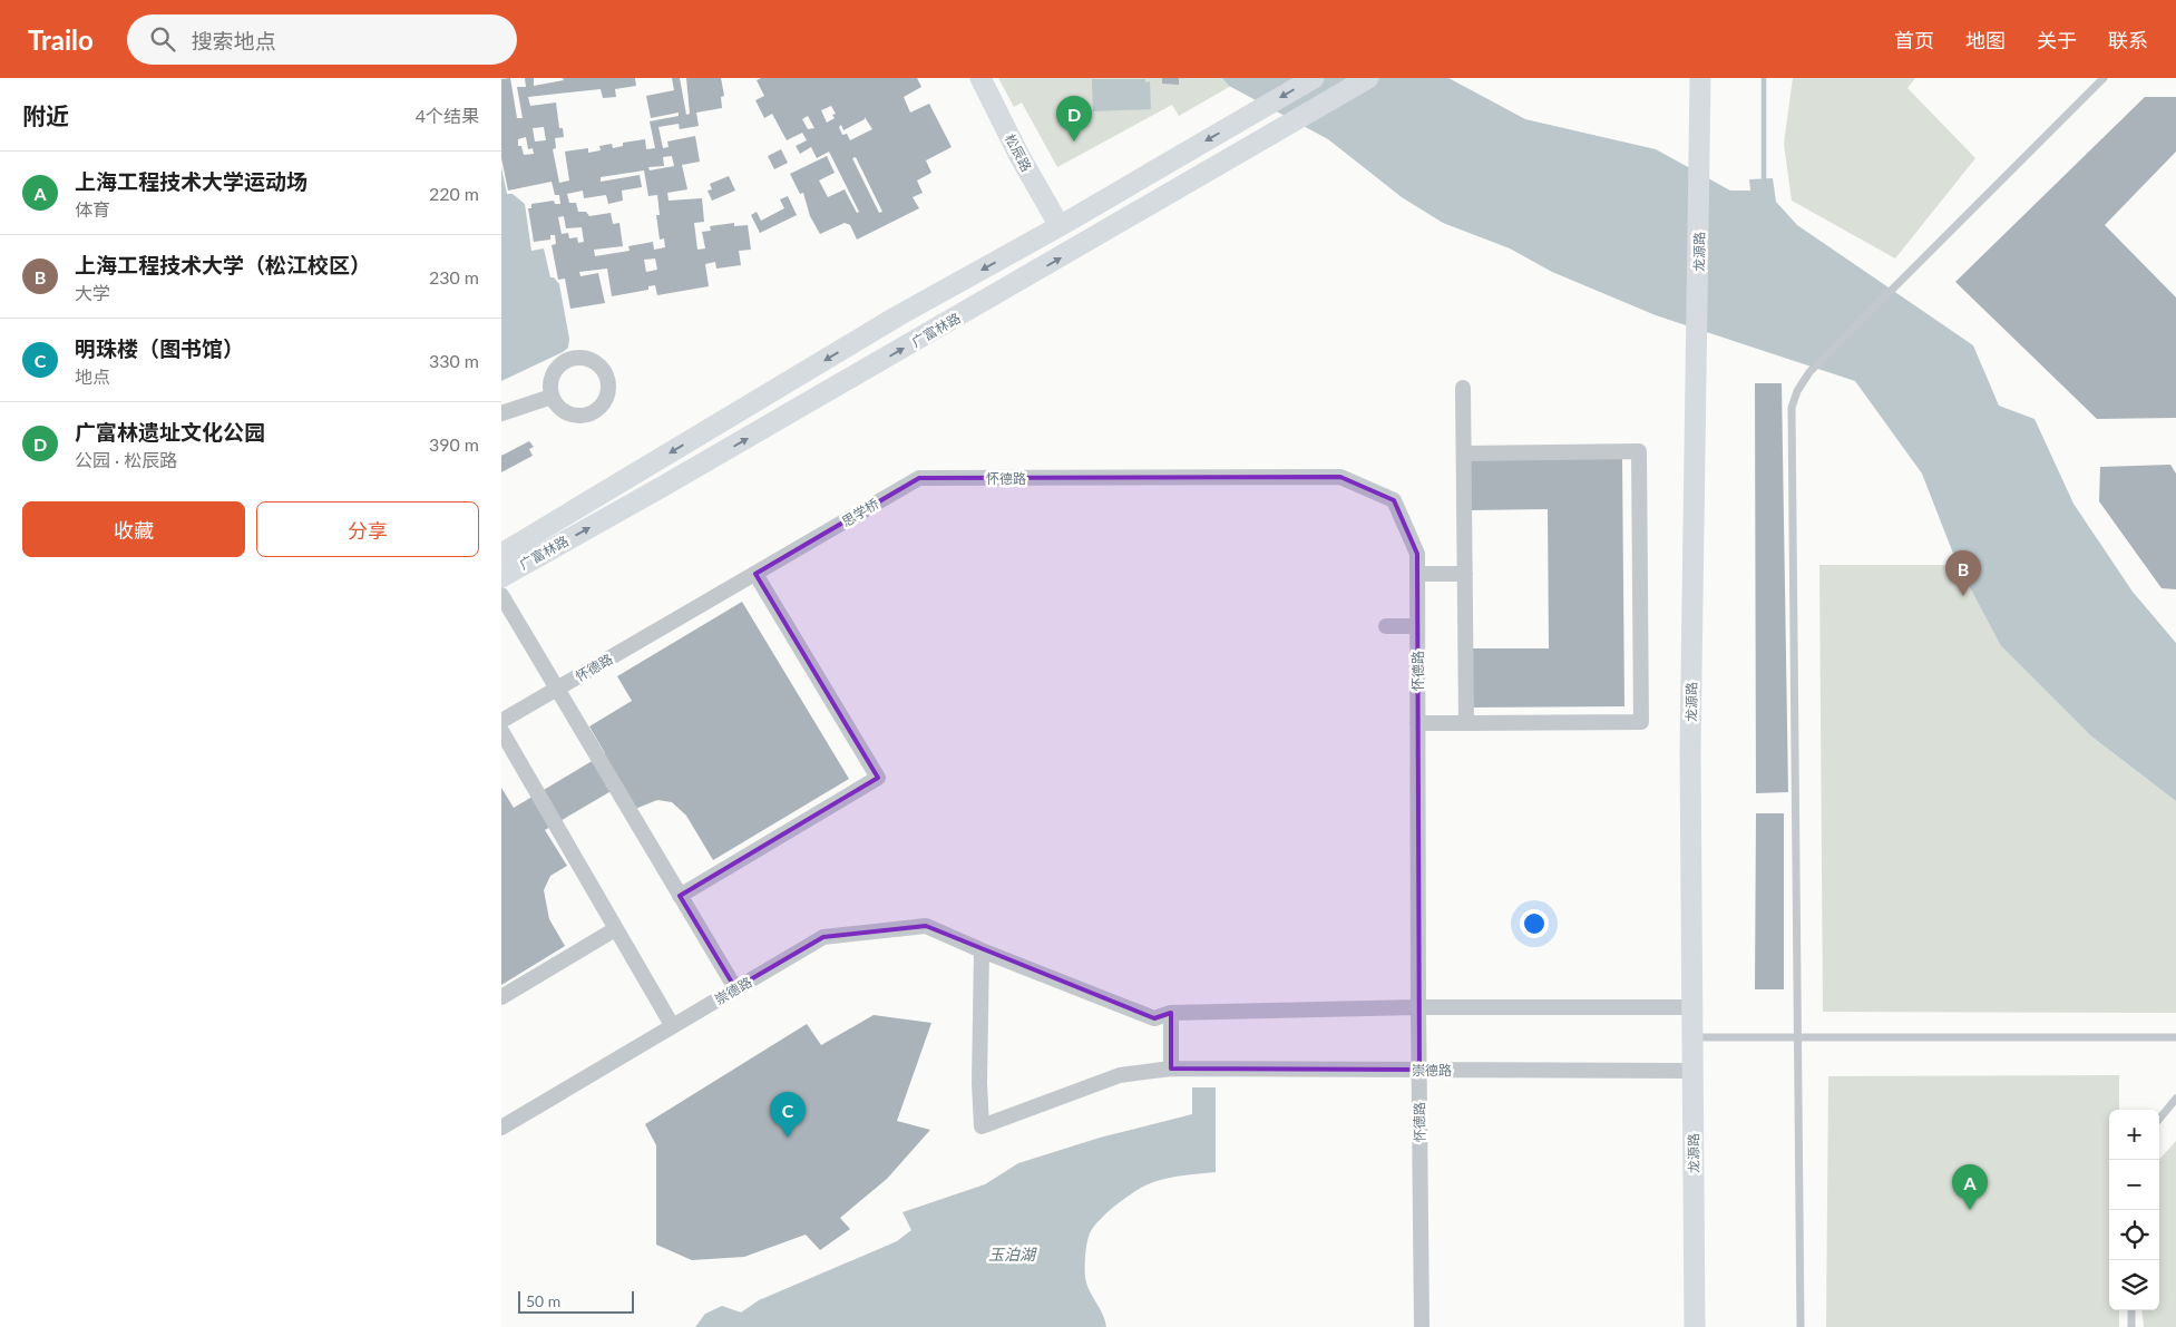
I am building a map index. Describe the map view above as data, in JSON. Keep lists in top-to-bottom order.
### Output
{
  "streets": {
    "main road": ["松辰路", "龙源路", "广富林路"],
    "street": ["怀德路", "思学桥", "崇德路"]
  },
  "crossings": [
    ["松辰路", "广富林路"],
    ["龙源路", "崇德路"],
    ["怀德路", "思学桥"],
    ["怀德路", "崇德路"]
  ],
  "water": ["玉泊湖"],
  "scale_bar": "50 m",
  "page": {
    "header": "Trailo",
    "search": "搜索地点",
    "nav": [
      "首页",
      "地图",
      "关于",
      "联系"
    ],
    "heading": ["附近", "4个结果"],
    "pins": [
      "D",
      "B",
      "C",
      "A"
    ],
    "list": [
      {
        "mark": "A",
        "name": "上海工程技术大学运动场",
        "note": "体育",
        "value": "220 m"
      },
      {
        "mark": "B",
        "name": "上海工程技术大学（松江校区）",
        "note": "大学",
        "value": "230 m"
      },
      {
        "mark": "C",
        "name": "明珠楼（图书馆）",
        "note": "地点",
        "value": "330 m"
      },
      {
        "mark": "D",
        "name": "广富林遗址文化公园",
        "note": "公园 · 松辰路",
        "value": "390 m"
      }
    ],
    "buttons": ["收藏", "分享"],
    "map_buttons": ["+", "−"],
    "scale": "50 m"
  }
}
